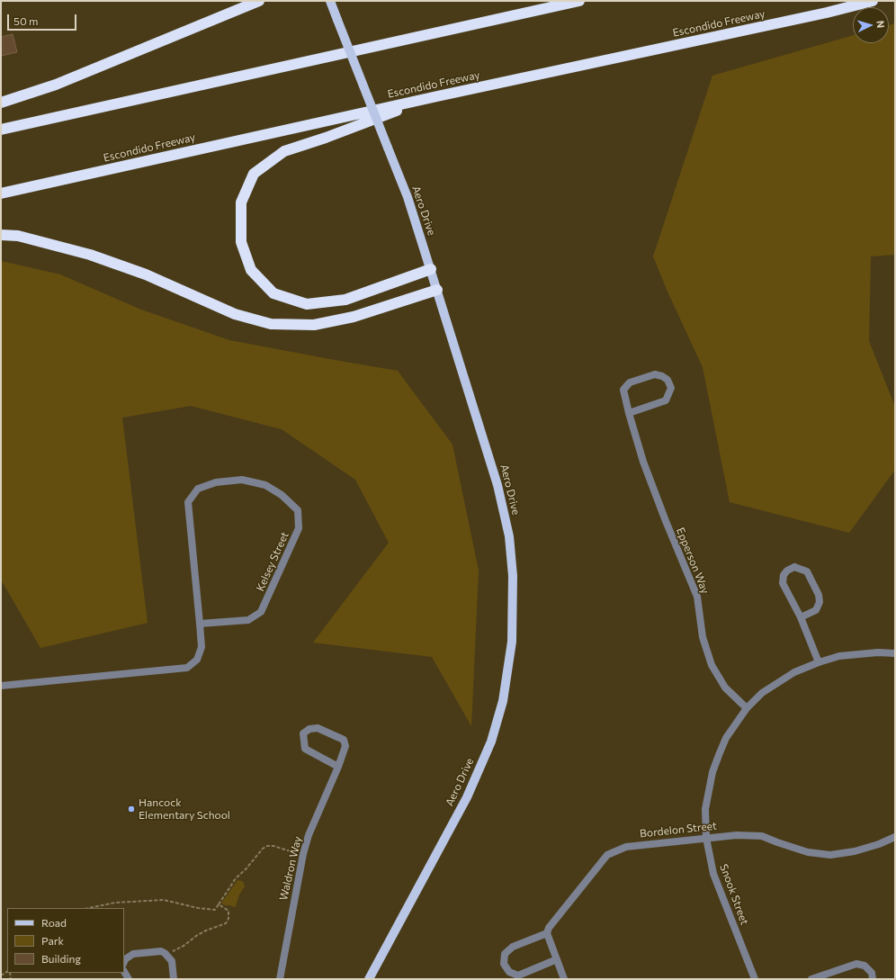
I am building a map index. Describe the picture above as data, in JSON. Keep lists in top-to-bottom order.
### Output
{
  "streets": {
    "highway": ["Escondido Freeway"],
    "main road": ["Aero Drive"],
    "street": [
      "Epperson Way",
      "Kelsey Street",
      "Bordelon Street",
      "Waldron Way",
      "Snook Street"
    ]
  },
  "crossings": [
    ["Epperson Way", "Snook Street"],
    ["Bordelon Street", "Snook Street"]
  ],
  "places": ["Hancock Elementary School"],
  "legend": ["Road", "Park", "Building"],
  "scale_bar": "50 m",
  "north": "right"
}
